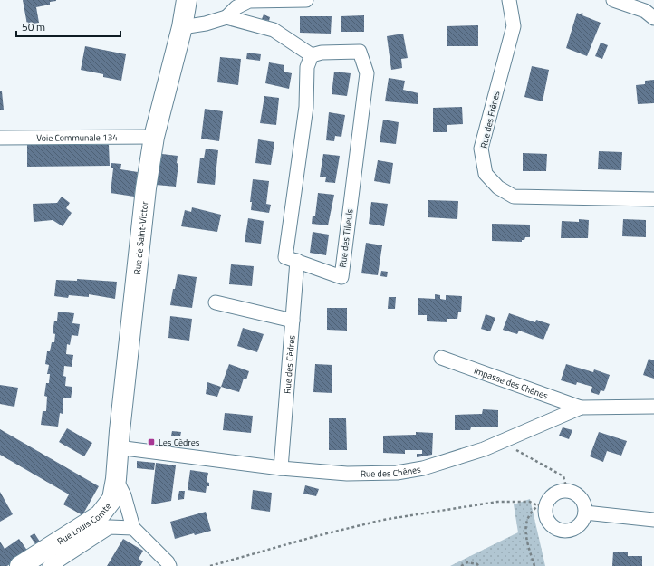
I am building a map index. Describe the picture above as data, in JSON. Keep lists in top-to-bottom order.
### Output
{
  "streets": {
    "street": [
      "Rue des Frênes",
      "Voie Communale 134",
      "Rue de Saint-Victor",
      "Rue des Tilleuls",
      "Rue des Cèdres",
      "Impasse des Chênes",
      "Rue des Chênes",
      "Rue Louis Comte"
    ]
  },
  "crossings": [
    ["Voie Communale 134", "Rue de Saint-Victor"],
    ["Rue de Saint-Victor", "Rue des Chênes"],
    ["Rue de Saint-Victor", "Rue Louis Comte"],
    ["Rue des Tilleuls", "Rue des Cèdres"],
    ["Rue des Cèdres", "Rue des Chênes"],
    ["Impasse des Chênes", "Rue des Chênes"]
  ],
  "places": {
    "transit": ["Les Cèdres"]
  },
  "scale_bar": "50 m"
}
